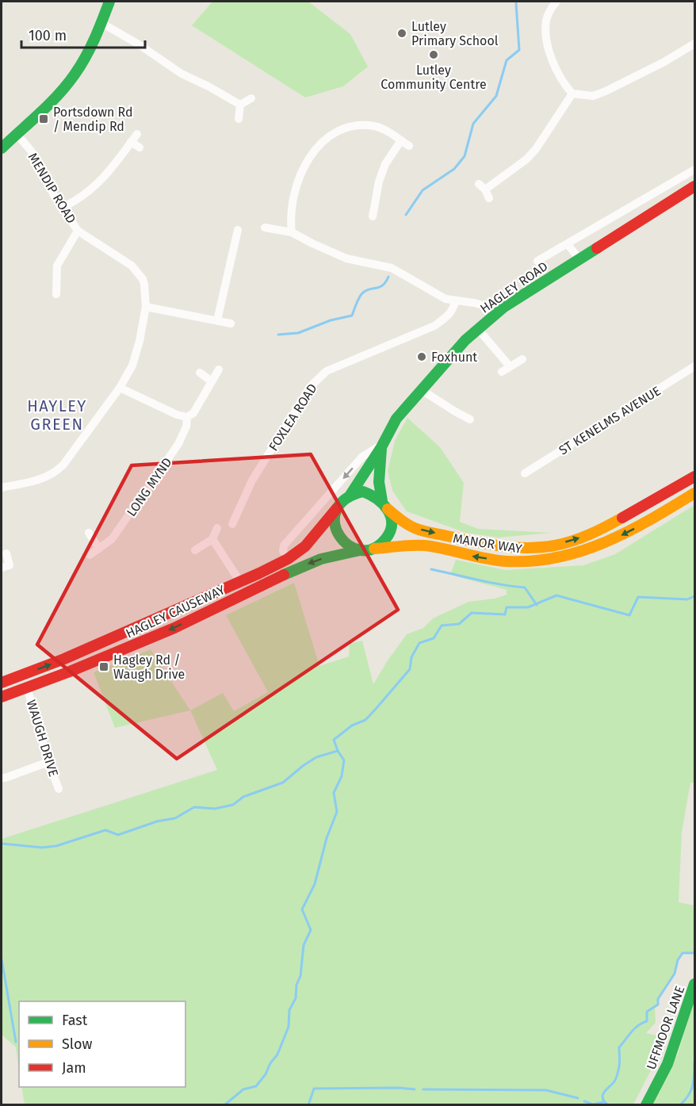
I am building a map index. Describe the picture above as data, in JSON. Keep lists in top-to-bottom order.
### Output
{
  "streets": {
    "main road": [
      "HAGLEY ROAD",
      "MANOR WAY",
      "HAGLEY CAUSEWAY",
      "UFFMOOR LANE"
    ],
    "street": [
      "MENDIP ROAD",
      "FOXLEA ROAD",
      "ST KENELMS AVENUE",
      "LONG MYND",
      "WAUGH DRIVE"
    ]
  },
  "crossings": [
    ["HAGLEY ROAD", "MANOR WAY"],
    ["HAGLEY ROAD", "HAGLEY CAUSEWAY"],
    ["MANOR WAY", "HAGLEY CAUSEWAY"],
    ["HAGLEY CAUSEWAY", "WAUGH DRIVE"]
  ],
  "districts": ["HAYLEY GREEN"],
  "places": {
    "other": ["Lutley Primary School", "Lutley Community Centre", "Foxhunt"],
    "transit": ["Portsdown Rd / Mendip Rd", "Hagley Rd / Waugh Drive"]
  },
  "legend": ["Fast", "Slow", "Jam"],
  "scale_bar": "100 m"
}
